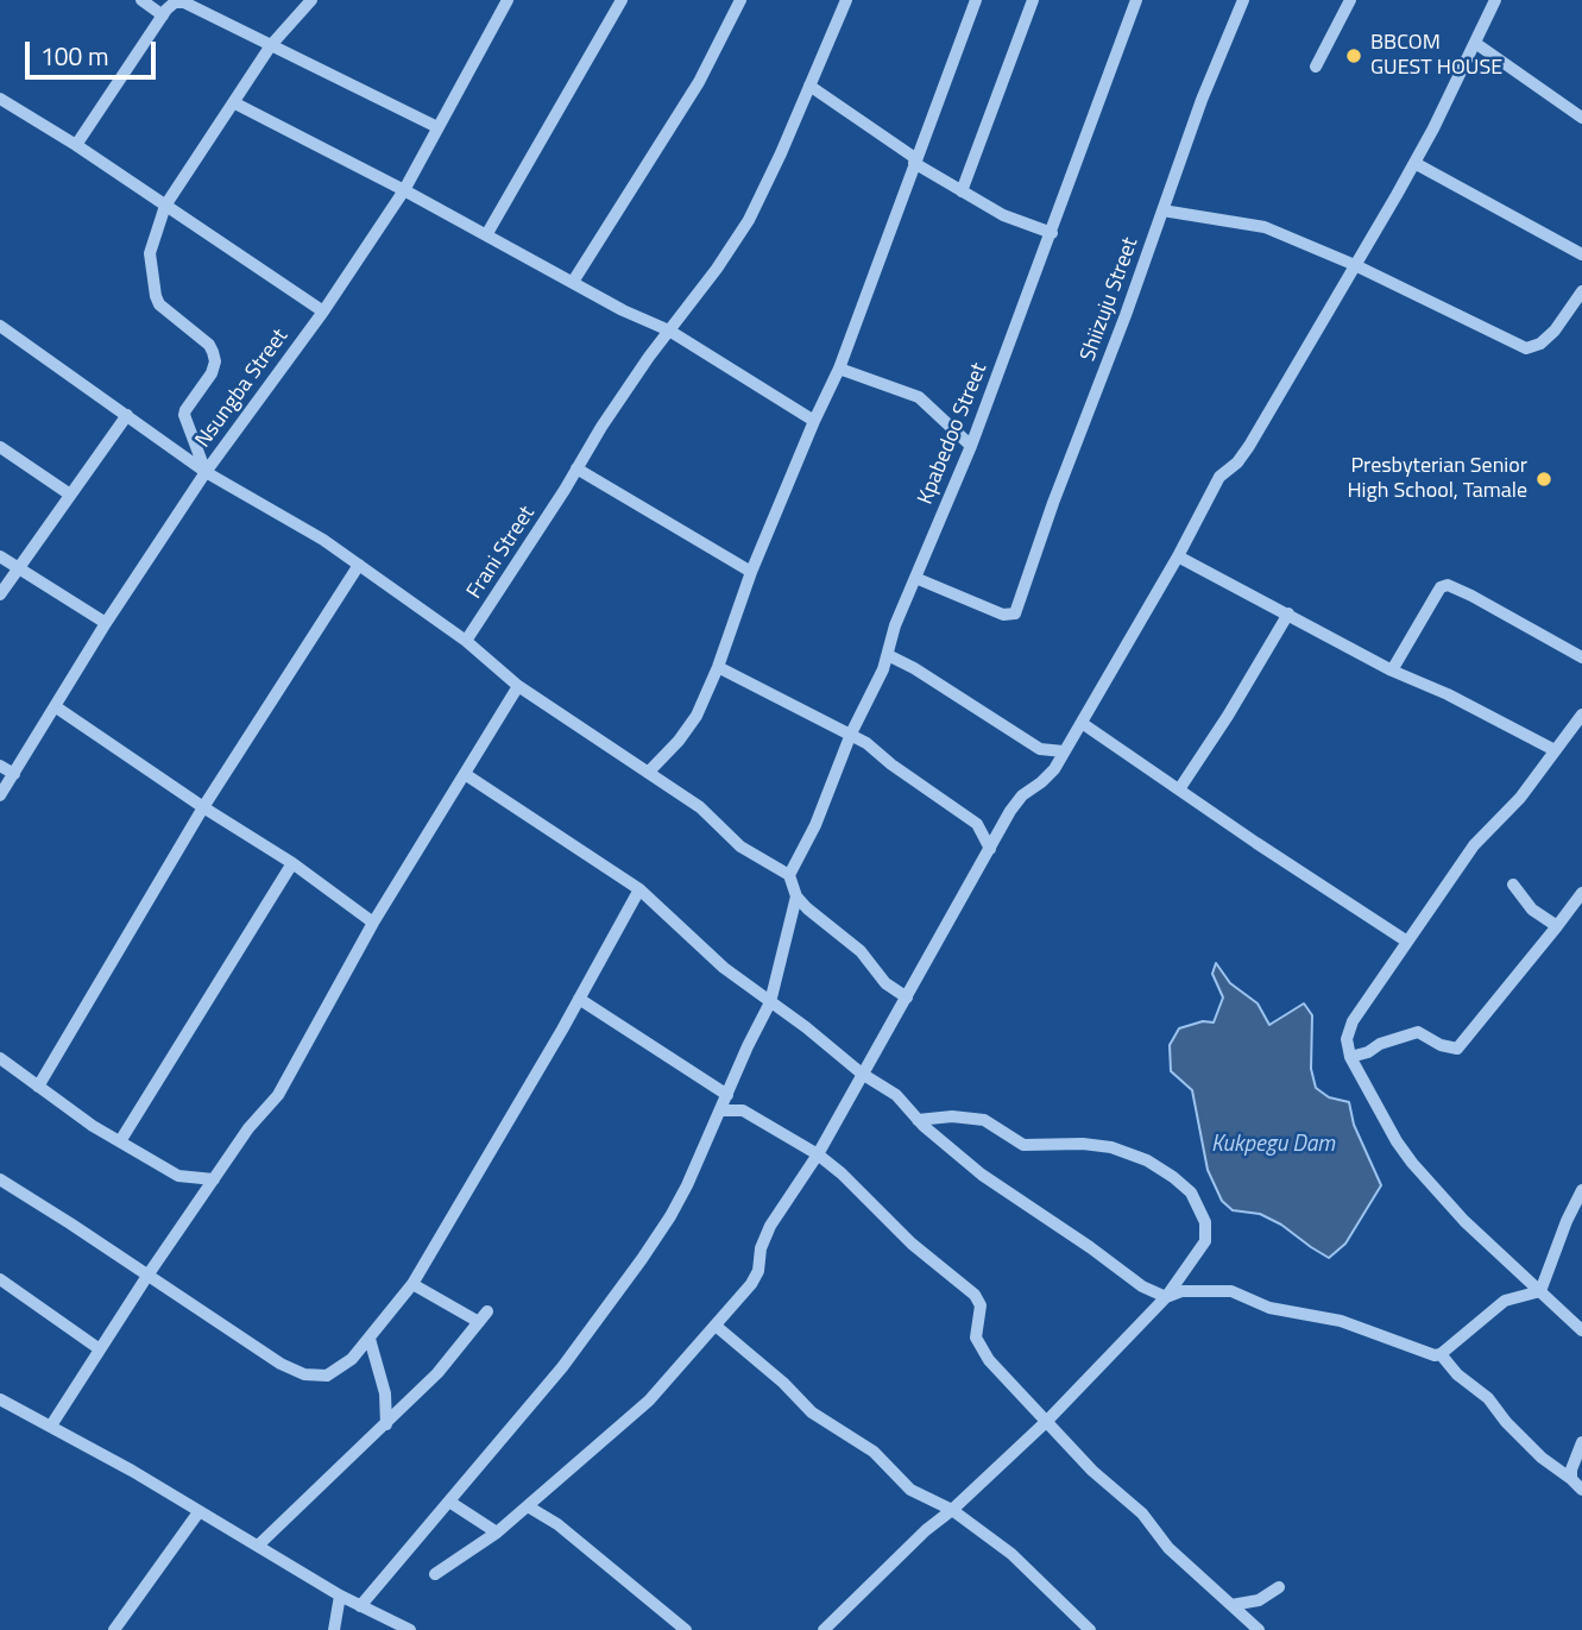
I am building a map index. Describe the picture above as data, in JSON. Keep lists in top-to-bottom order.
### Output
{
  "streets": {
    "street": [
      "Shiizuju Street",
      "Nsungba Street",
      "Kpabedoo Street",
      "Frani Street"
    ]
  },
  "crossings": [
    ["Shiizuju Street", "Kpabedoo Street"]
  ],
  "water": ["Kukpegu Dam"],
  "places": ["BBCOM GUEST HOUSE", "Presbyterian Senior High School, Tamale"],
  "scale_bar": "100 m"
}
